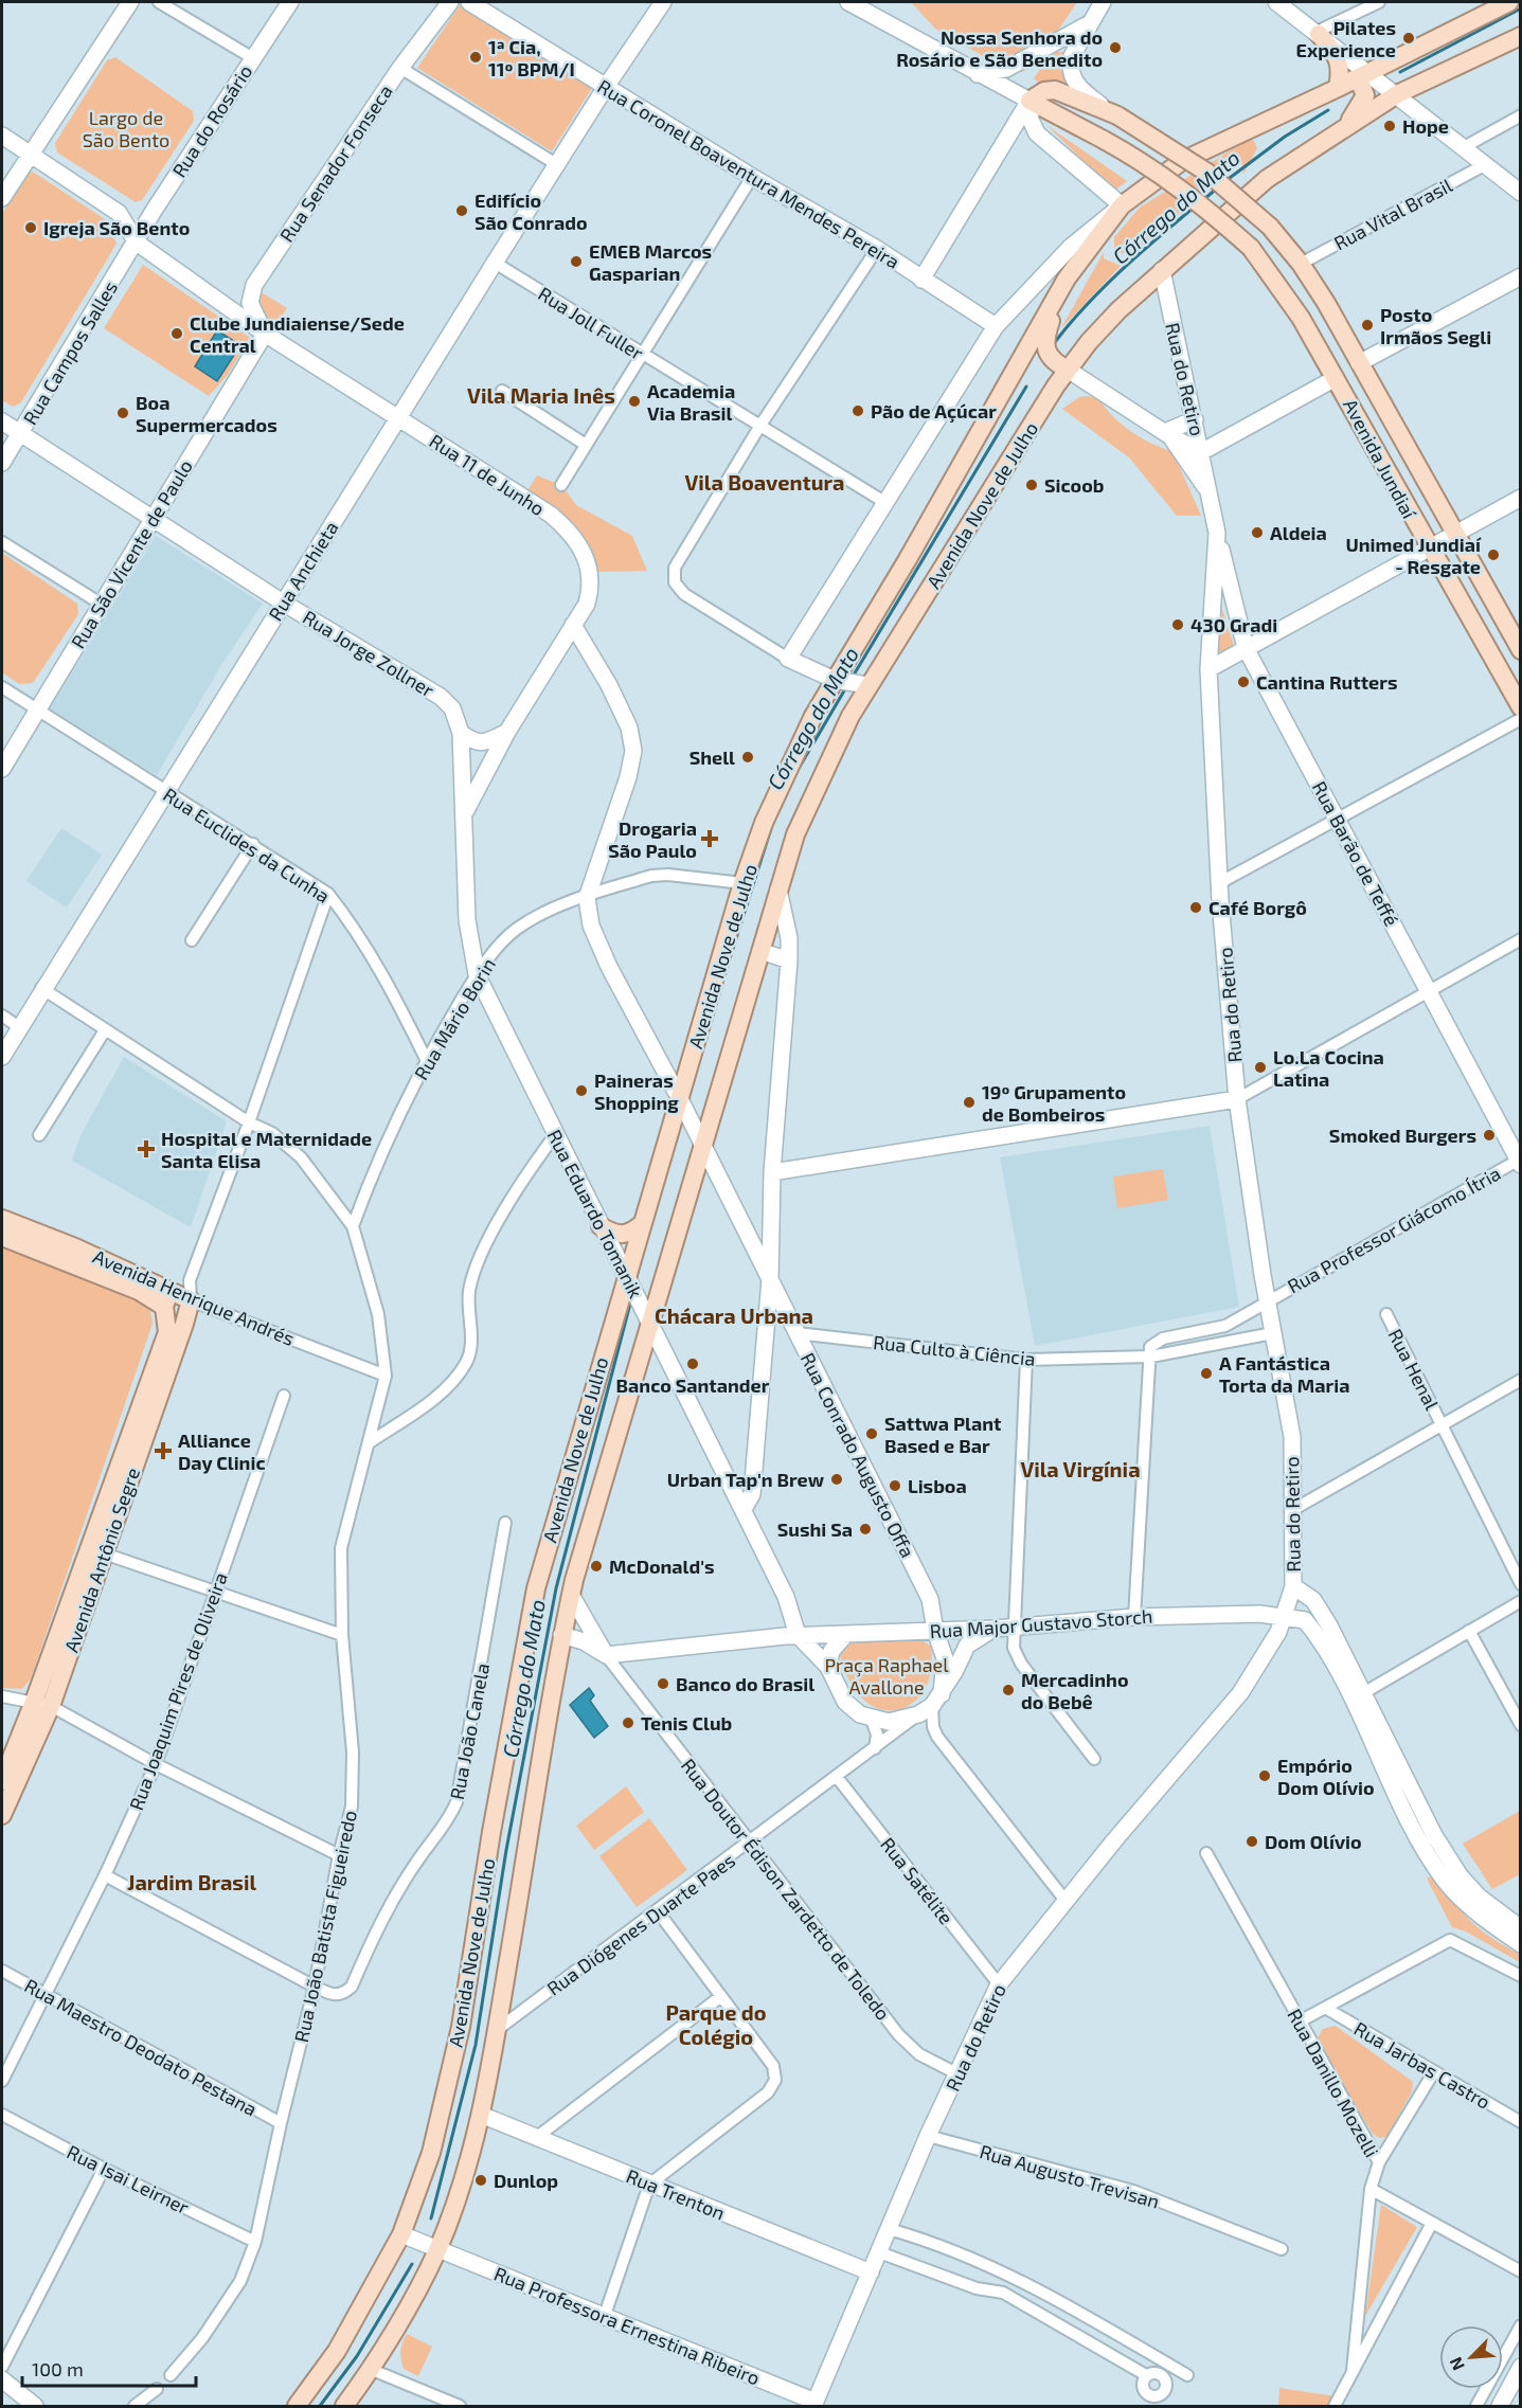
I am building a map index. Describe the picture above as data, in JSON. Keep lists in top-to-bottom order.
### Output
{
  "streets": {
    "main road": [
      "Avenida Jundiaí",
      "Avenida Nove de Julho",
      "Avenida Henrique Andrés",
      "Avenida Antônio Segre"
    ],
    "street": [
      "Rua do Rosário",
      "Rua Senador Fonseca",
      "Rua Coronel Boaventura Mendes Pereira",
      "Rua Vital Brasil",
      "Rua Joll Fuller",
      "Rua Campos Salles",
      "Rua do Retiro",
      "Rua 11 de Junho",
      "Rua São Vicente de Paulo",
      "Rua Anchieta",
      "Rua Jorge Zollner",
      "Rua Euclides da Cunha",
      "Rua Barão de Teffé",
      "Rua Mário Borin",
      "Rua Eduardo Tomanik",
      "Rua Professor Giácomo Ítria",
      "Rua Culto à Ciência",
      "Rua Henal",
      "Rua Conrado Augusto Offa",
      "Rua Major Gustavo Storch",
      "Rua Joaquim Pires de Oliveira",
      "Rua João Canela",
      "Rua Satélite",
      "Rua Doutor Édison Zardetto de Toledo",
      "Rua Diógenes Duarte Paes",
      "Rua João Batista Figueiredo",
      "Rua Maestro Deodato Pestana",
      "Rua Jarbas Castro",
      "Rua Danillo Mozelli",
      "Rua Augusto Trevisan",
      "Rua Isai Leirner",
      "Rua Trenton",
      "Rua Professora Ernestina Ribeiro"
    ]
  },
  "crossings": [
    ["Rua do Rosário", "Rua Campos Salles"],
    ["Rua do Rosário", "Rua 11 de Junho"],
    ["Rua Senador Fonseca", "Rua 11 de Junho"],
    ["Rua Senador Fonseca", "Rua São Vicente de Paulo"],
    ["Rua Coronel Boaventura Mendes Pereira", "Rua Anchieta"],
    ["Rua Vital Brasil", "Avenida Jundiaí"],
    ["Rua Joll Fuller", "Rua Anchieta"],
    ["Rua Campos Salles", "Rua 11 de Junho"],
    ["Rua Campos Salles", "Rua Jorge Zollner"],
    ["Rua do Retiro", "Avenida Nove de Julho"],
    ["Rua do Retiro", "Rua Barão de Teffé"],
    ["Rua do Retiro", "Rua Professor Giácomo Ítria"],
    ["Rua do Retiro", "Rua Culto à Ciência"],
    ["Rua do Retiro", "Rua Major Gustavo Storch"],
    ["Rua do Retiro", "Rua Satélite"],
    ["Rua do Retiro", "Rua Doutor Édison Zardetto de Toledo"],
    ["Rua do Retiro", "Rua Augusto Trevisan"],
    ["Rua do Retiro", "Rua Trenton"],
    ["Rua do Retiro", "Rua Professora Ernestina Ribeiro"],
    ["Rua 11 de Junho", "Rua São Vicente de Paulo"],
    ["Rua 11 de Junho", "Rua Anchieta"],
    ["Rua 11 de Junho", "Rua Jorge Zollner"],
    ["Rua 11 de Junho", "Rua Eduardo Tomanik"],
    ["Rua 11 de Junho", "Rua Conrado Augusto Offa"],
    ["Avenida Nove de Julho", "Rua Mário Borin"],
    ["Avenida Nove de Julho", "Rua Eduardo Tomanik"],
    ["Avenida Nove de Julho", "Rua Conrado Augusto Offa"],
    ["Avenida Nove de Julho", "Rua Doutor Édison Zardetto de Toledo"],
    ["Avenida Nove de Julho", "Rua Diógenes Duarte Paes"],
    ["Avenida Nove de Julho", "Rua Trenton"],
    ["Avenida Nove de Julho", "Rua Professora Ernestina Ribeiro"],
    ["Rua São Vicente de Paulo", "Rua Jorge Zollner"],
    ["Rua São Vicente de Paulo", "Rua Euclides da Cunha"],
    ["Rua Anchieta", "Rua Jorge Zollner"],
    ["Rua Anchieta", "Rua Euclides da Cunha"],
    ["Rua Jorge Zollner", "Rua Eduardo Tomanik"],
    ["Rua Euclides da Cunha", "Rua Mário Borin"],
    ["Rua Barão de Teffé", "Rua Professor Giácomo Ítria"],
    ["Rua Mário Borin", "Rua Eduardo Tomanik"],
    ["Rua Mário Borin", "Rua Conrado Augusto Offa"],
    ["Rua Eduardo Tomanik", "Rua Major Gustavo Storch"],
    ["Avenida Henrique Andrés", "Avenida Antônio Segre"],
    ["Avenida Henrique Andrés", "Rua João Batista Figueiredo"],
    ["Rua Culto à Ciência", "Rua Conrado Augusto Offa"],
    ["Rua Conrado Augusto Offa", "Rua Major Gustavo Storch"],
    ["Rua Conrado Augusto Offa", "Rua Diógenes Duarte Paes"],
    ["Rua Major Gustavo Storch", "Rua Doutor Édison Zardetto de Toledo"],
    ["Rua Major Gustavo Storch", "Rua Diógenes Duarte Paes"],
    ["Rua Joaquim Pires de Oliveira", "Rua Maestro Deodato Pestana"],
    ["Rua João Canela", "Rua João Batista Figueiredo"],
    ["Rua Satélite", "Rua Diógenes Duarte Paes"],
    ["Rua Doutor Édison Zardetto de Toledo", "Rua Diógenes Duarte Paes"],
    ["Rua João Batista Figueiredo", "Rua Maestro Deodato Pestana"],
    ["Rua João Batista Figueiredo", "Rua Isai Leirner"]
  ],
  "districts": [
    "Vila Maria Inês",
    "Vila Boaventura",
    "Chácara Urbana",
    "Vila Virgínia",
    "Jardim Brasil",
    "Parque do Colégio"
  ],
  "water": ["Córrego do Mato"],
  "parks": ["Largo de São Bento", "Praça Raphael Avallone"],
  "places": {
    "other": [
      "Pilates Experience",
      "Nossa Senhora do Rosário e São Benedito",
      "1ª Cia, 11º BPM/I",
      "Hope",
      "Edifício São Conrado",
      "Igreja São Bento",
      "EMEB Marcos Gasparian",
      "Posto Irmãos Segli",
      "Clube Jundiaiense/Sede Central",
      "Academia Via Brasil",
      "Pão de Açúcar",
      "Boa Supermercados",
      "Sicoob",
      "Aldeia",
      "Unimed Jundiaí - Resgate",
      "430 Gradi",
      "Cantina Rutters",
      "Shell",
      "Café Borgô",
      "Lo.La Cocina Latina",
      "Paineras Shopping",
      "19º Grupamento de Bombeiros",
      "Smoked Burgers",
      "Banco Santander",
      "A Fantástica Torta da Maria",
      "Sattwa Plant Based e Bar",
      "Urban Tap'n Brew",
      "Lisboa",
      "Sushi Sa",
      "McDonald's",
      "Banco do Brasil",
      "Mercadinho do Bebê",
      "Tenis Club",
      "Empório Dom Olívio",
      "Dom Olívio",
      "Dunlop"
    ],
    "health": ["Drogaria São Paulo", "Hospital e Maternidade Santa Elisa", "Alliance Day Clinic"]
  },
  "scale_bar": "100 m",
  "north": "bottom left"
}
